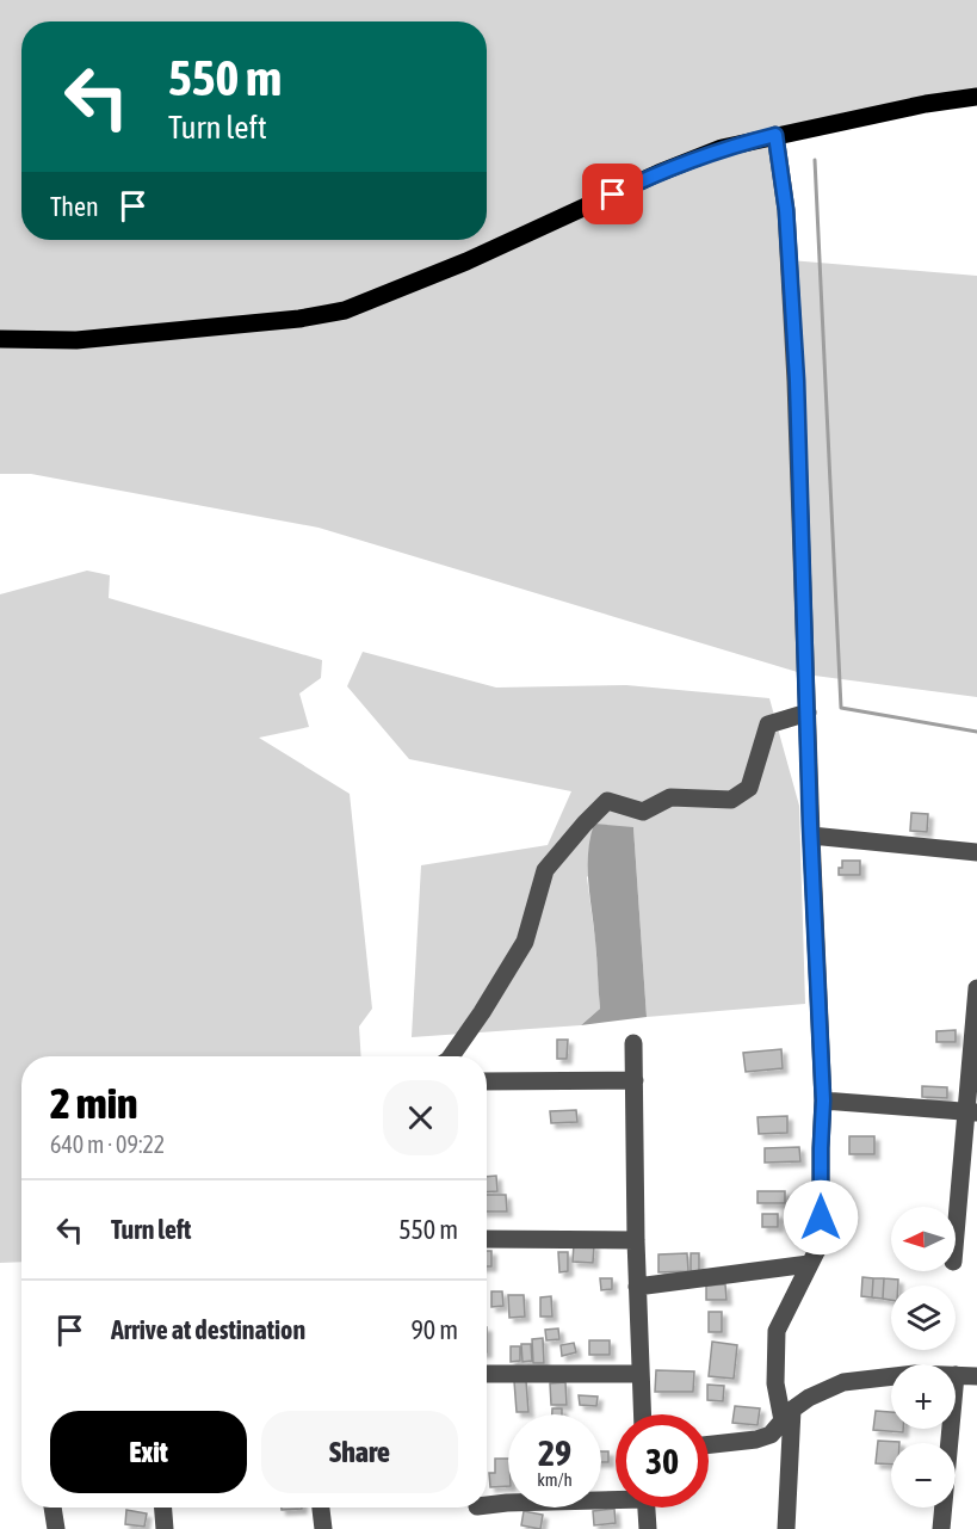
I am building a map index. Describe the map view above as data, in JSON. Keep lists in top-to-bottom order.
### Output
{
  "north": "left",
  "page": {
    "turn": ["550 m", "Turn left"],
    "then": "Then",
    "heading": ["2 min", "640 m · 09:22"],
    "list": [
      {
        "name": "Turn left",
        "value": "550 m"
      },
      {
        "name": "Arrive at destination",
        "value": "90 m"
      }
    ],
    "map_buttons": ["+", "−"],
    "buttons": ["Exit", "Share"],
    "speed": "29 km/h",
    "limit": "30"
  }
}
